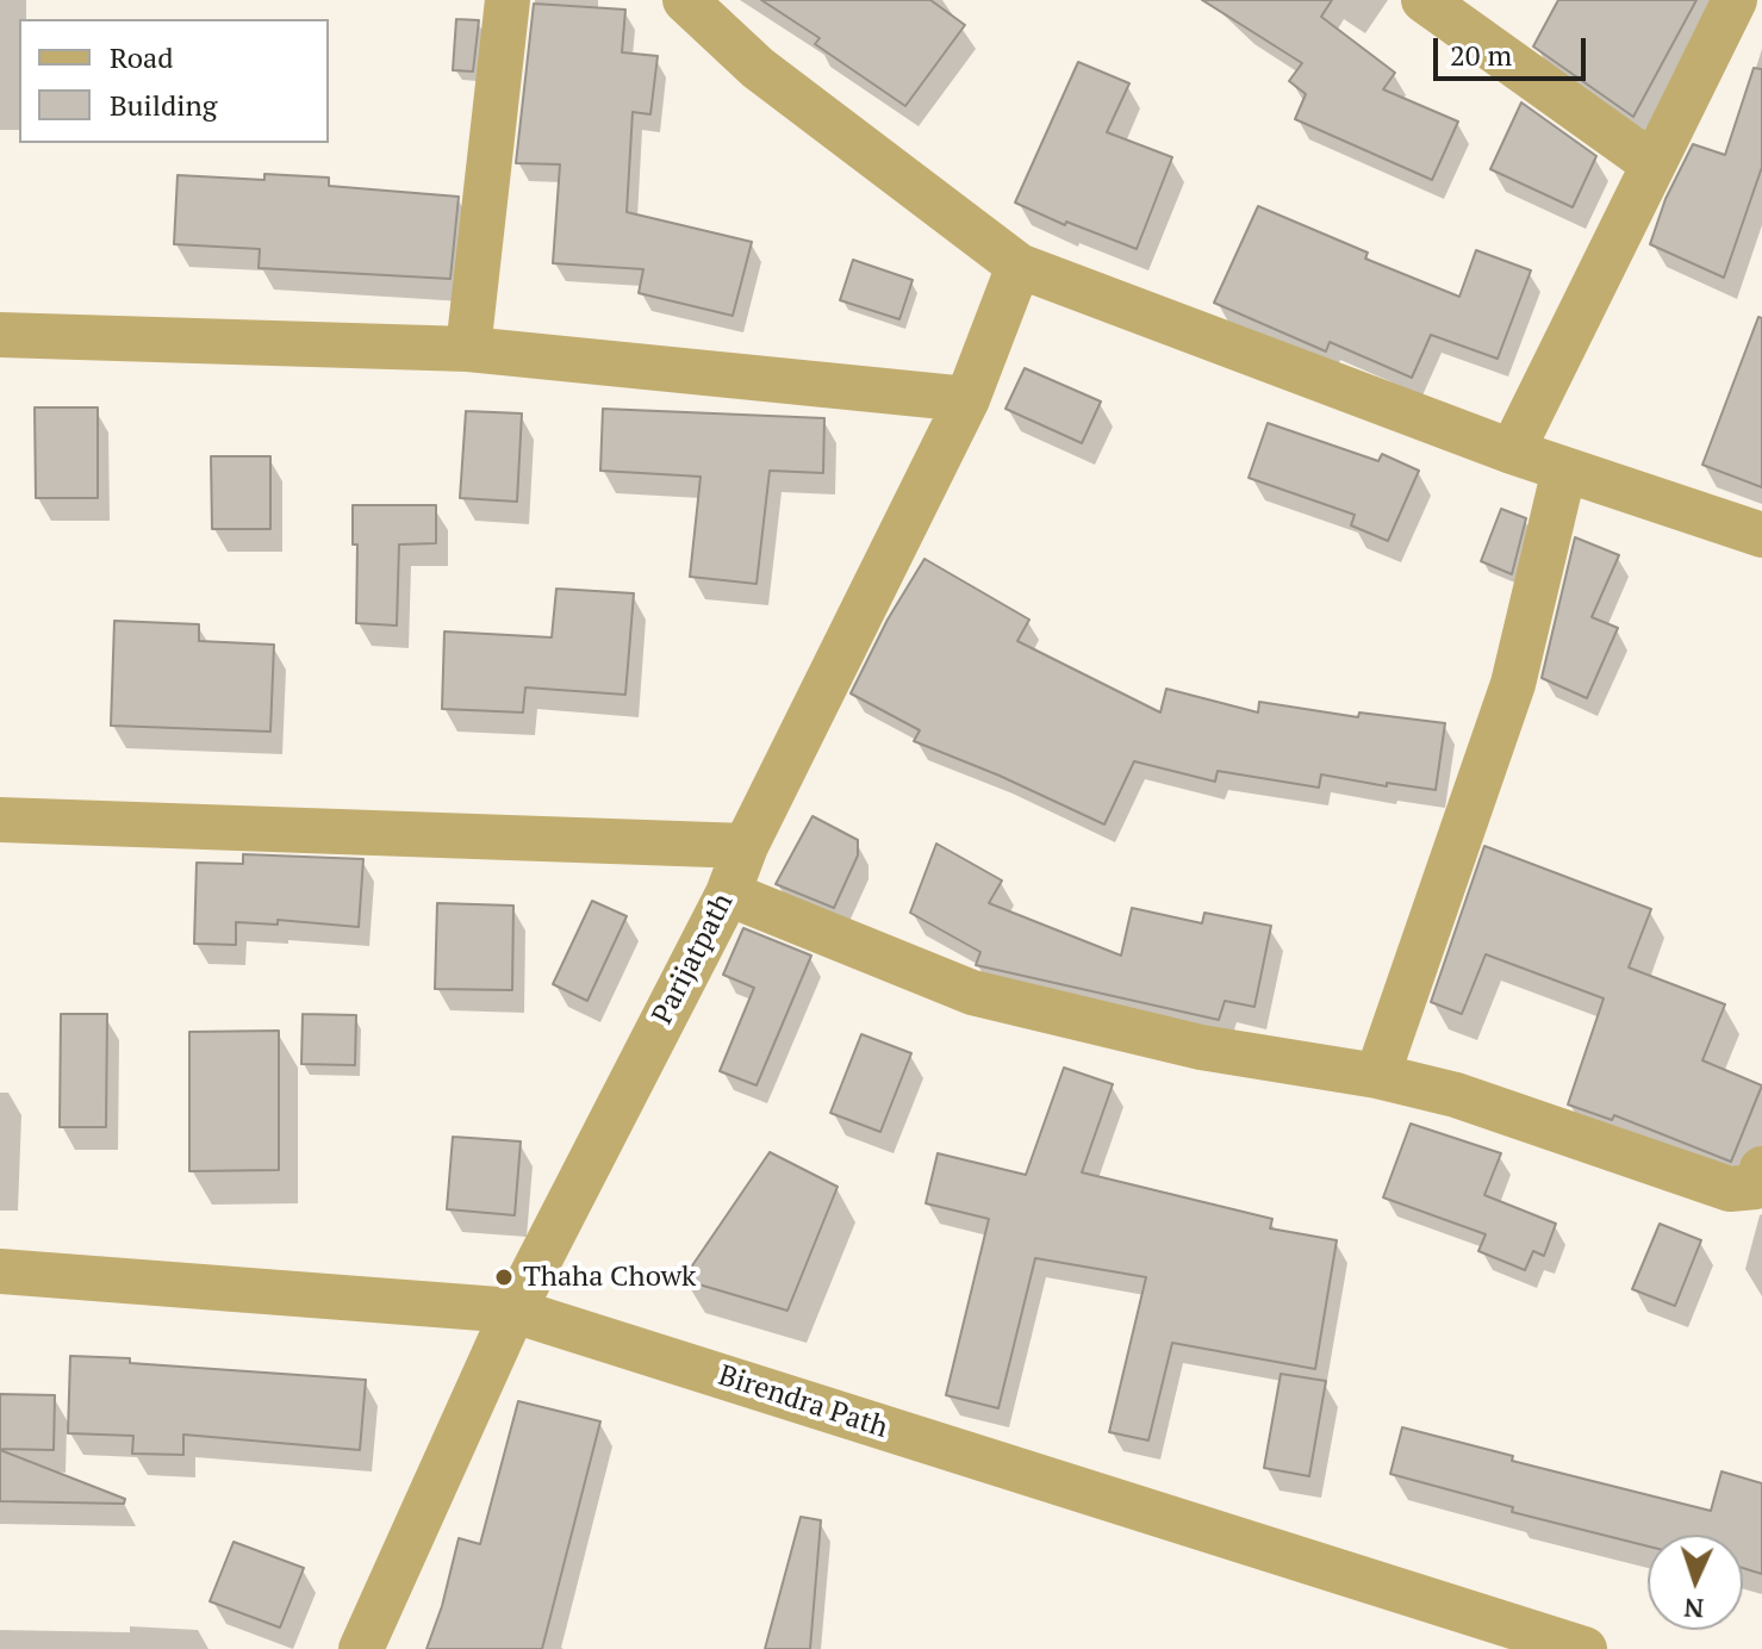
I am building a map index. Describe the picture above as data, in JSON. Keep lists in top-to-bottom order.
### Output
{
  "streets": {
    "street": ["Parijatpath", "Birendra Path"]
  },
  "crossings": [
    ["Parijatpath", "Birendra Path"]
  ],
  "places": ["Thaha Chowk"],
  "legend": ["Road", "Building"],
  "scale_bar": "20 m",
  "north": "bottom"
}
